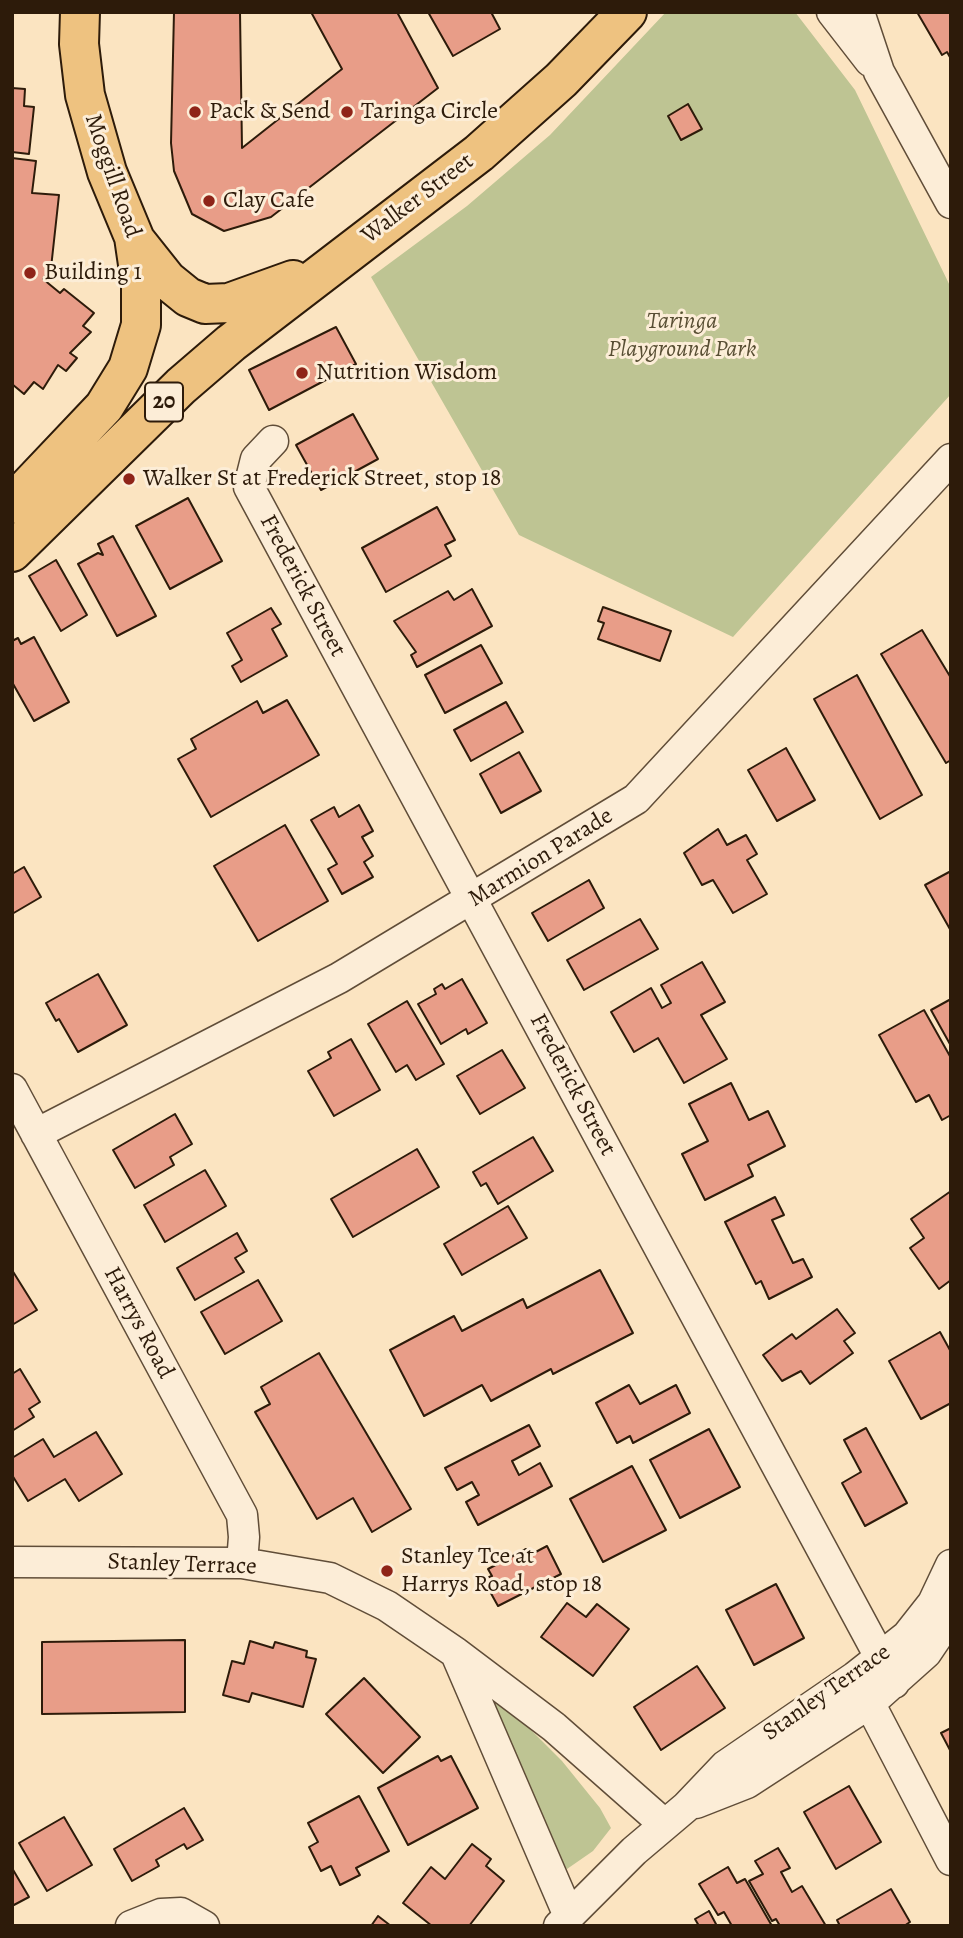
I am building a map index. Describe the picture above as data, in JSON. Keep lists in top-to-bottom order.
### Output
{
  "streets": {
    "highway": ["Moggill Road", "Walker Street", "20"],
    "street": [
      "Frederick Street",
      "Marmion Parade",
      "Harrys Road",
      "Stanley Terrace"
    ]
  },
  "crossings": [
    ["Walker Street", "20"],
    ["Frederick Street", "Marmion Parade"],
    ["Frederick Street", "Stanley Terrace"],
    ["Marmion Parade", "Harrys Road"],
    ["Harrys Road", "Stanley Terrace"]
  ],
  "parks": ["Taringa Playground Park"],
  "places": [
    "Pack & Send",
    "Taringa Circle",
    "Clay Cafe",
    "Building 1",
    "Nutrition Wisdom",
    "Walker St at Frederick Street, stop 18",
    "Stanley Tce at Harrys Road, stop 18"
  ]
}
